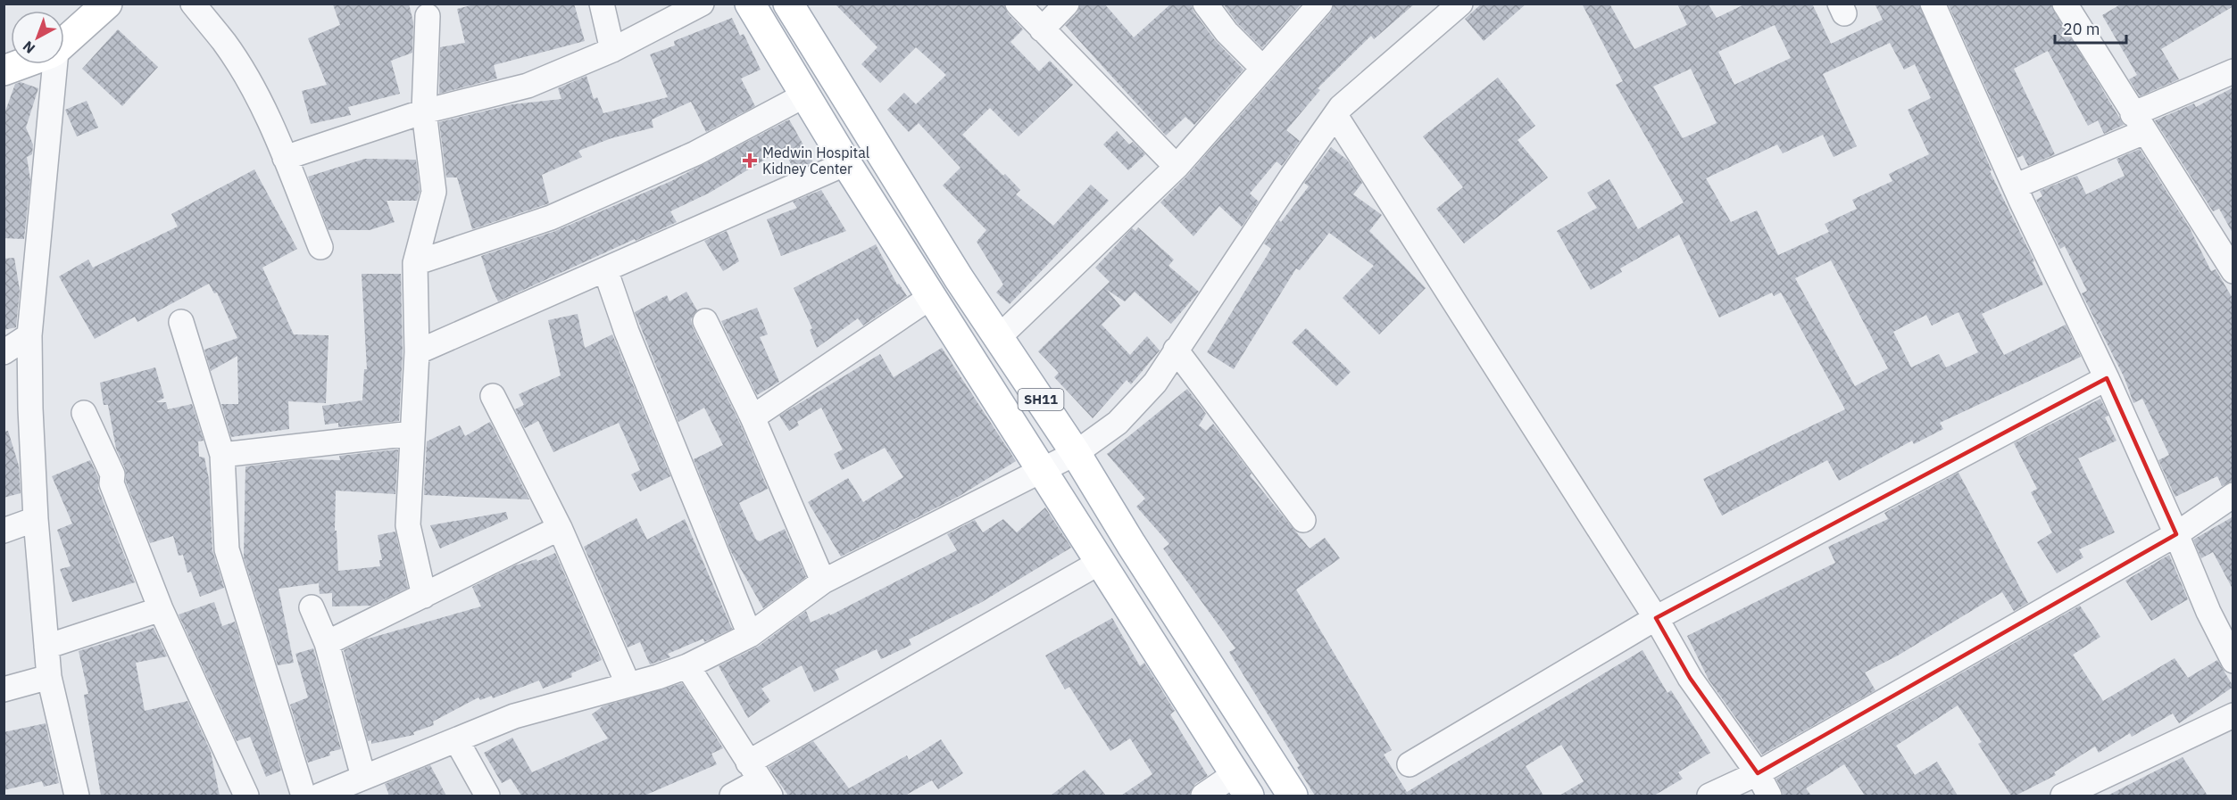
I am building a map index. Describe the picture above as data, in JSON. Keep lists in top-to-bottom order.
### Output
{
  "streets": {
    "main road": ["SH11"]
  },
  "places": {
    "health": ["Medwin Hospital Kidney Center"]
  },
  "scale_bar": "20 m",
  "north": "bottom left"
}
